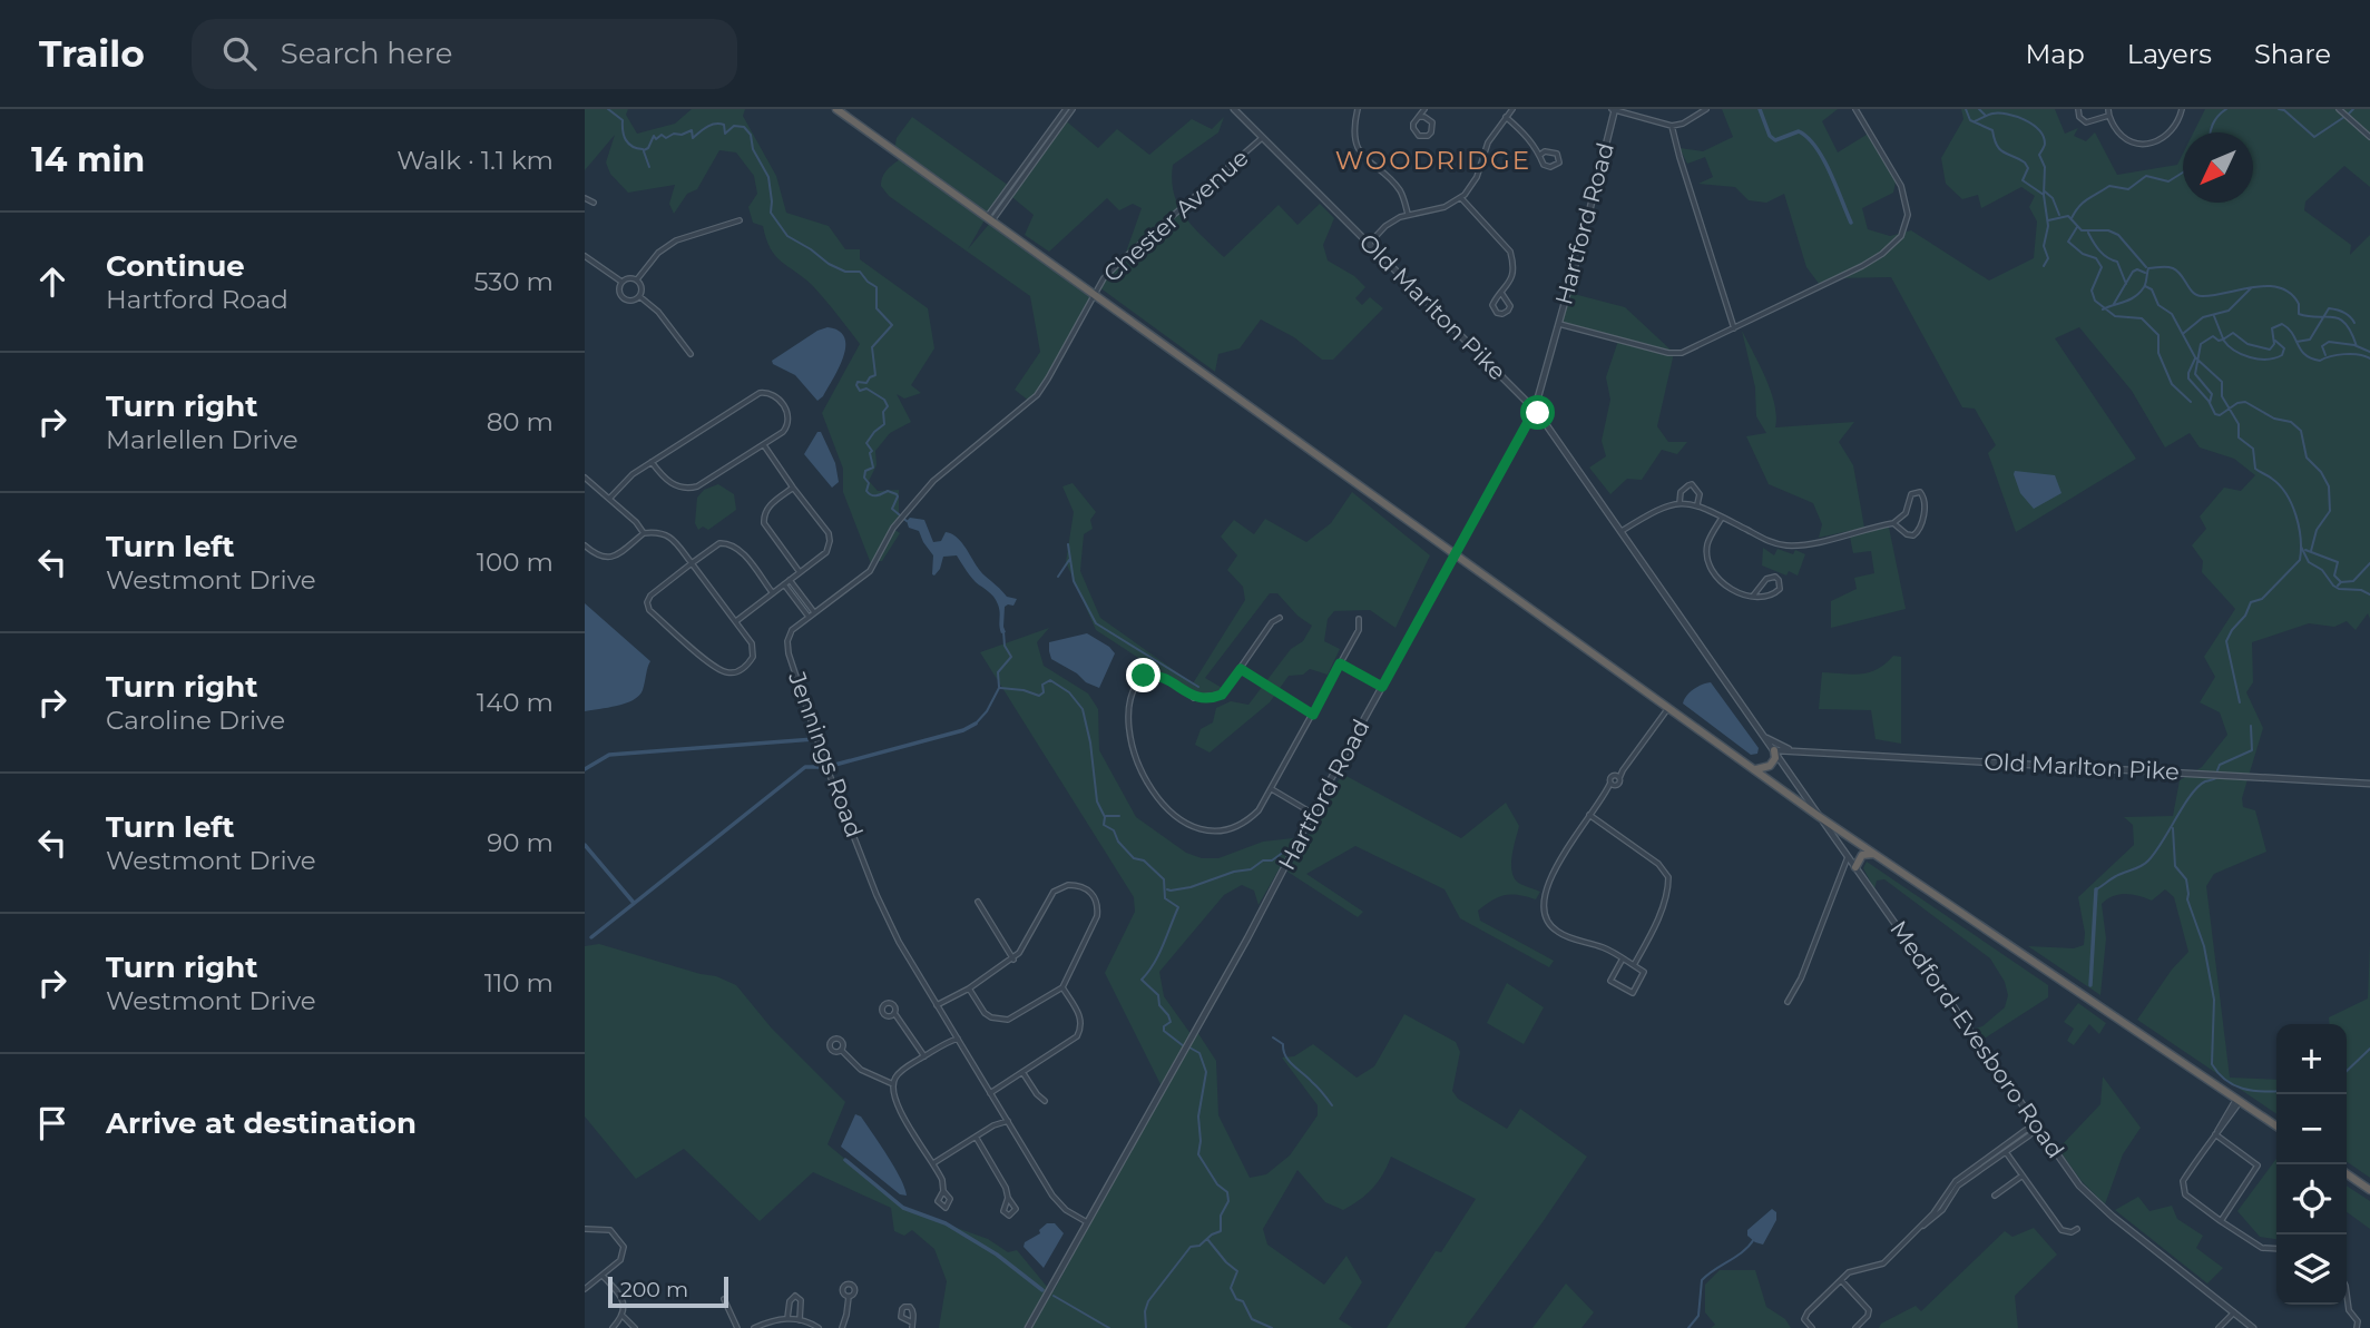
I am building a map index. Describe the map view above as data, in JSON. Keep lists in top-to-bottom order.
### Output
{
  "streets": {
    "street": [
      "Chester Avenue",
      "Hartford Road",
      "Old Marlton Pike",
      "Jennings Road",
      "Medford-Evesboro Road"
    ]
  },
  "crossings": [
    ["Chester Avenue", "Old Marlton Pike"],
    ["Chester Avenue", "Jennings Road"],
    ["Hartford Road", "Old Marlton Pike"],
    ["Hartford Road", "Jennings Road"],
    ["Old Marlton Pike", "Medford-Evesboro Road"]
  ],
  "districts": ["WOODRIDGE"],
  "scale_bar": "200 m",
  "north": "bottom left",
  "page": {
    "header": "Trailo",
    "search": "Search here",
    "nav": ["Map", "Layers", "Share"],
    "heading": ["14 min", "Walk · 1.1 km"],
    "list": [
      ["Continue", "Hartford Road", "530 m"],
      ["Turn right", "Marlellen Drive", "80 m"],
      ["Turn left", "Westmont Drive", "100 m"],
      ["Turn right", "Caroline Drive", "140 m"],
      ["Turn left", "Westmont Drive", "90 m"],
      ["Turn right", "Westmont Drive", "110 m"],
      "Arrive at destination"
    ],
    "map_buttons": ["+", "−"],
    "scale": "200 m"
  }
}
